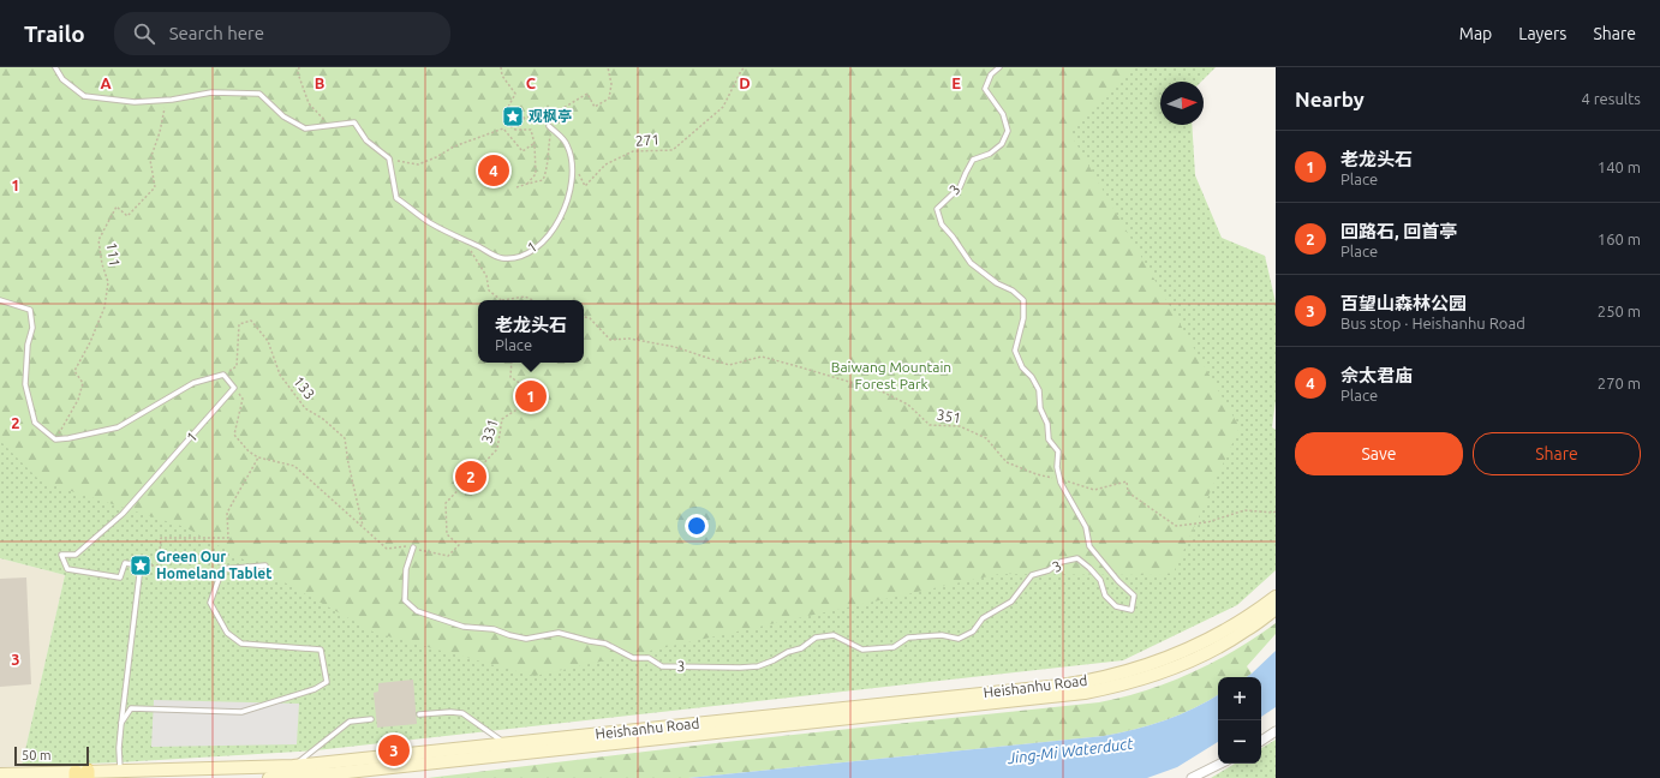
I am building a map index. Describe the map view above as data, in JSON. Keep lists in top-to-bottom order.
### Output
{
  "streets": {
    "main road": ["Heishanhu Road"],
    "lane": ["3", "1"],
    "path": [
      "271",
      "111",
      "133",
      "351",
      "331"
    ]
  },
  "crossings": [
    ["271", "1"],
    ["3", "351"],
    ["3", "331"]
  ],
  "water": ["Jing-Mi Waterduct"],
  "parks": ["Baiwang Mountain Forest Park"],
  "places": {
    "place": ["观枫亭", "Green Our Homeland Tablet"]
  },
  "scale_bar": "50 m",
  "north": "right",
  "page": {
    "header": "Trailo",
    "search": "Search here",
    "nav": ["Map", "Layers", "Share"],
    "heading": ["Nearby", "4 results"],
    "list": [
      {
        "mark": "1",
        "name": "老龙头石",
        "note": "Place",
        "value": "140 m"
      },
      {
        "mark": "2",
        "name": "回路石, 回首亭",
        "note": "Place",
        "value": "160 m"
      },
      {
        "mark": "3",
        "name": "百望山森林公园",
        "note": "Bus stop · Heishanhu Road",
        "value": "250 m"
      },
      {
        "mark": "4",
        "name": "佘太君庙",
        "note": "Place",
        "value": "270 m"
      }
    ],
    "pins": [
      "4",
      "1",
      "2",
      "3"
    ],
    "popup": ["老龙头石", "Place"],
    "buttons": ["Save", "Share"],
    "map_buttons": ["+", "−"],
    "scale": "50 m"
  },
  "grid": {
    "columns": [
      "A",
      "B",
      "C",
      "D",
      "E"
    ],
    "rows": ["1", "2", "3"]
  }
}
